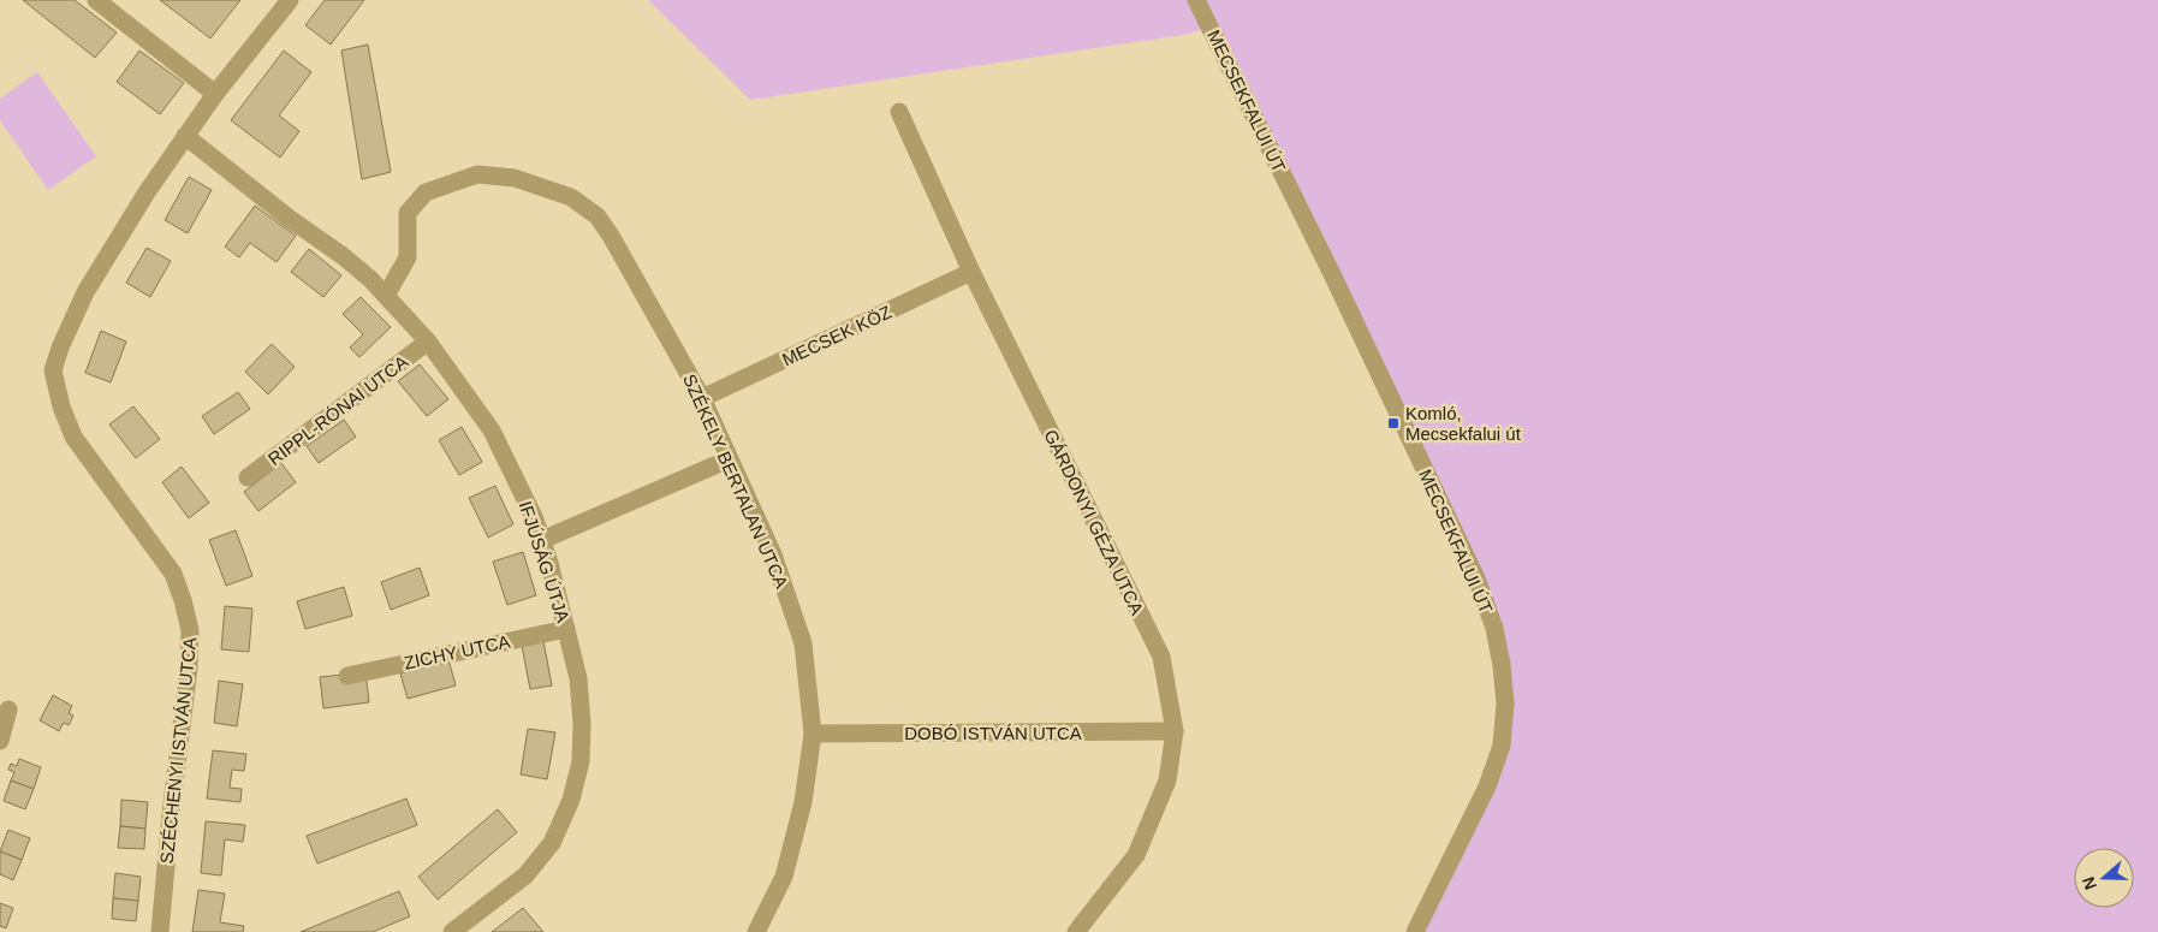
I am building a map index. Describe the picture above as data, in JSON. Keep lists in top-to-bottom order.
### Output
{
  "streets": {
    "street": [
      "MECSEKFALUI ÚT",
      "MECSEK KÖZ",
      "RIPPL-RÓNAI UTCA",
      "SZÉKELY BERTALAN UTCA",
      "GÁRDONYI GÉZA UTCA",
      "IFJÚSÁG ÚTJA",
      "ZICHY UTCA",
      "DOBÓ ISTVÁN UTCA",
      "SZÉCHENYI ISTVÁN UTCA"
    ]
  },
  "crossings": [
    ["MECSEK KÖZ", "SZÉKELY BERTALAN UTCA"],
    ["MECSEK KÖZ", "GÁRDONYI GÉZA UTCA"],
    ["RIPPL-RÓNAI UTCA", "IFJÚSÁG ÚTJA"],
    ["SZÉKELY BERTALAN UTCA", "IFJÚSÁG ÚTJA"],
    ["SZÉKELY BERTALAN UTCA", "DOBÓ ISTVÁN UTCA"],
    ["GÁRDONYI GÉZA UTCA", "DOBÓ ISTVÁN UTCA"],
    ["IFJÚSÁG ÚTJA", "ZICHY UTCA"],
    ["IFJÚSÁG ÚTJA", "SZÉCHENYI ISTVÁN UTCA"]
  ],
  "places": {
    "transit": ["Komló, Mecsekfalui út"]
  },
  "north": "left"
}
